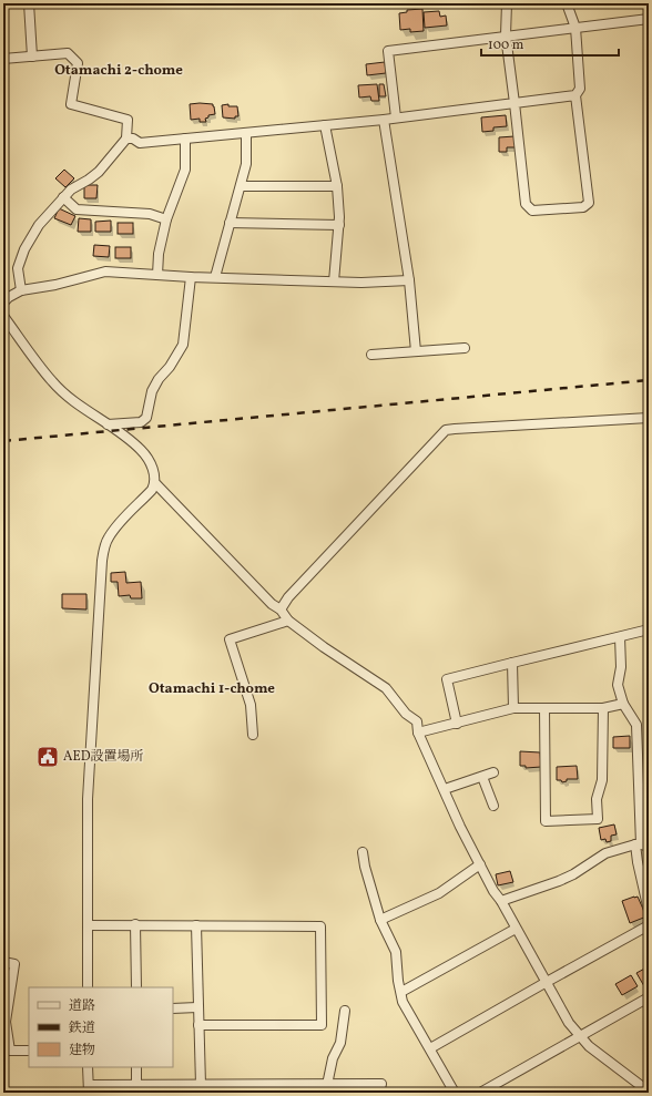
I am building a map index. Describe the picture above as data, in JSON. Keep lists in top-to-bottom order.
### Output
{
  "districts": ["Otamachi 2-chome", "Otamachi 1-chome"],
  "places": {
    "public building": ["AED設置場所"]
  },
  "legend": ["道路", "鉄道", "建物"],
  "scale_bar": "100 m"
}
